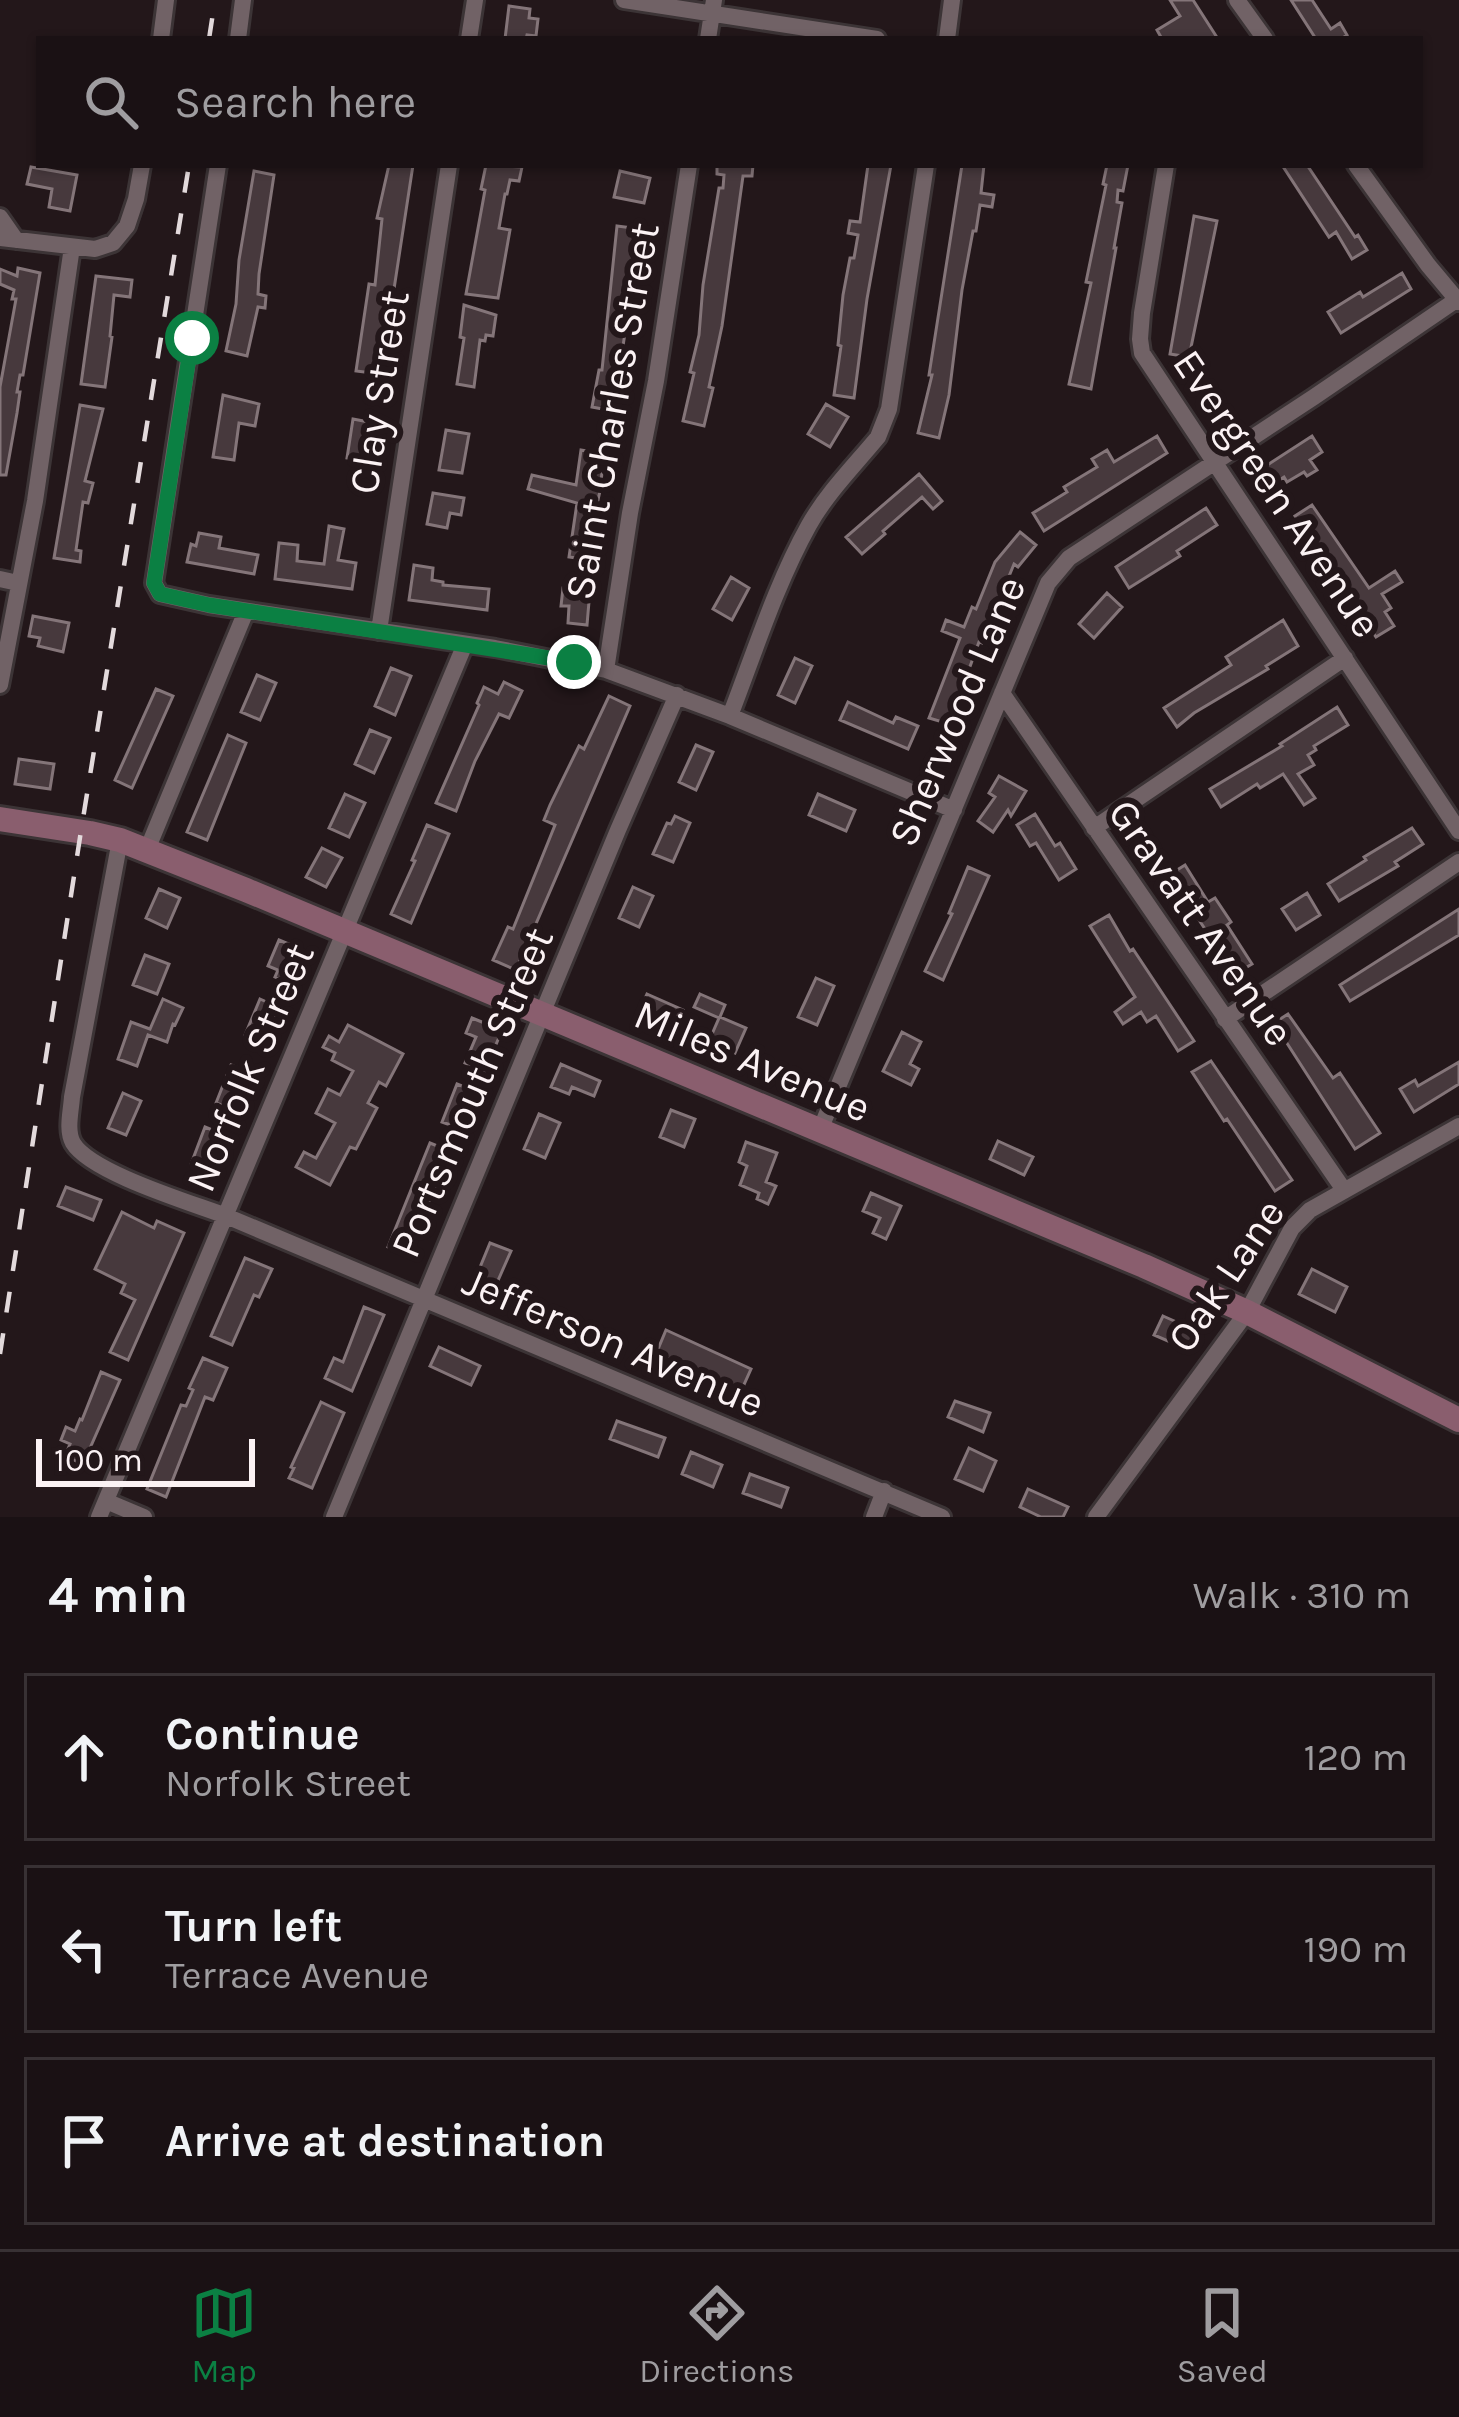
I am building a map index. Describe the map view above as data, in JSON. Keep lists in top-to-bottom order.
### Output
{
  "streets": {
    "street": [
      "Clay Street",
      "Saint Charles Street",
      "Evergreen Avenue",
      "Sherwood Lane",
      "Gravatt Avenue",
      "Miles Avenue",
      "Norfolk Street",
      "Portsmouth Street",
      "Oak Lane",
      "Jefferson Avenue"
    ]
  },
  "crossings": [
    ["Evergreen Avenue", "Sherwood Lane"],
    ["Sherwood Lane", "Gravatt Avenue"],
    ["Sherwood Lane", "Miles Avenue"],
    ["Gravatt Avenue", "Oak Lane"],
    ["Miles Avenue", "Norfolk Street"],
    ["Miles Avenue", "Portsmouth Street"],
    ["Miles Avenue", "Oak Lane"],
    ["Miles Avenue", "Jefferson Avenue"],
    ["Norfolk Street", "Jefferson Avenue"],
    ["Portsmouth Street", "Jefferson Avenue"]
  ],
  "scale_bar": "100 m",
  "page": {
    "search": "Search here",
    "scale": "100 m",
    "heading": ["4 min", "Walk · 310 m"],
    "list": [
      ["Continue", "Norfolk Street", "120 m"],
      ["Turn left", "Terrace Avenue", "190 m"],
      "Arrive at destination"
    ],
    "nav": ["Map", "Directions", "Saved"]
  }
}
